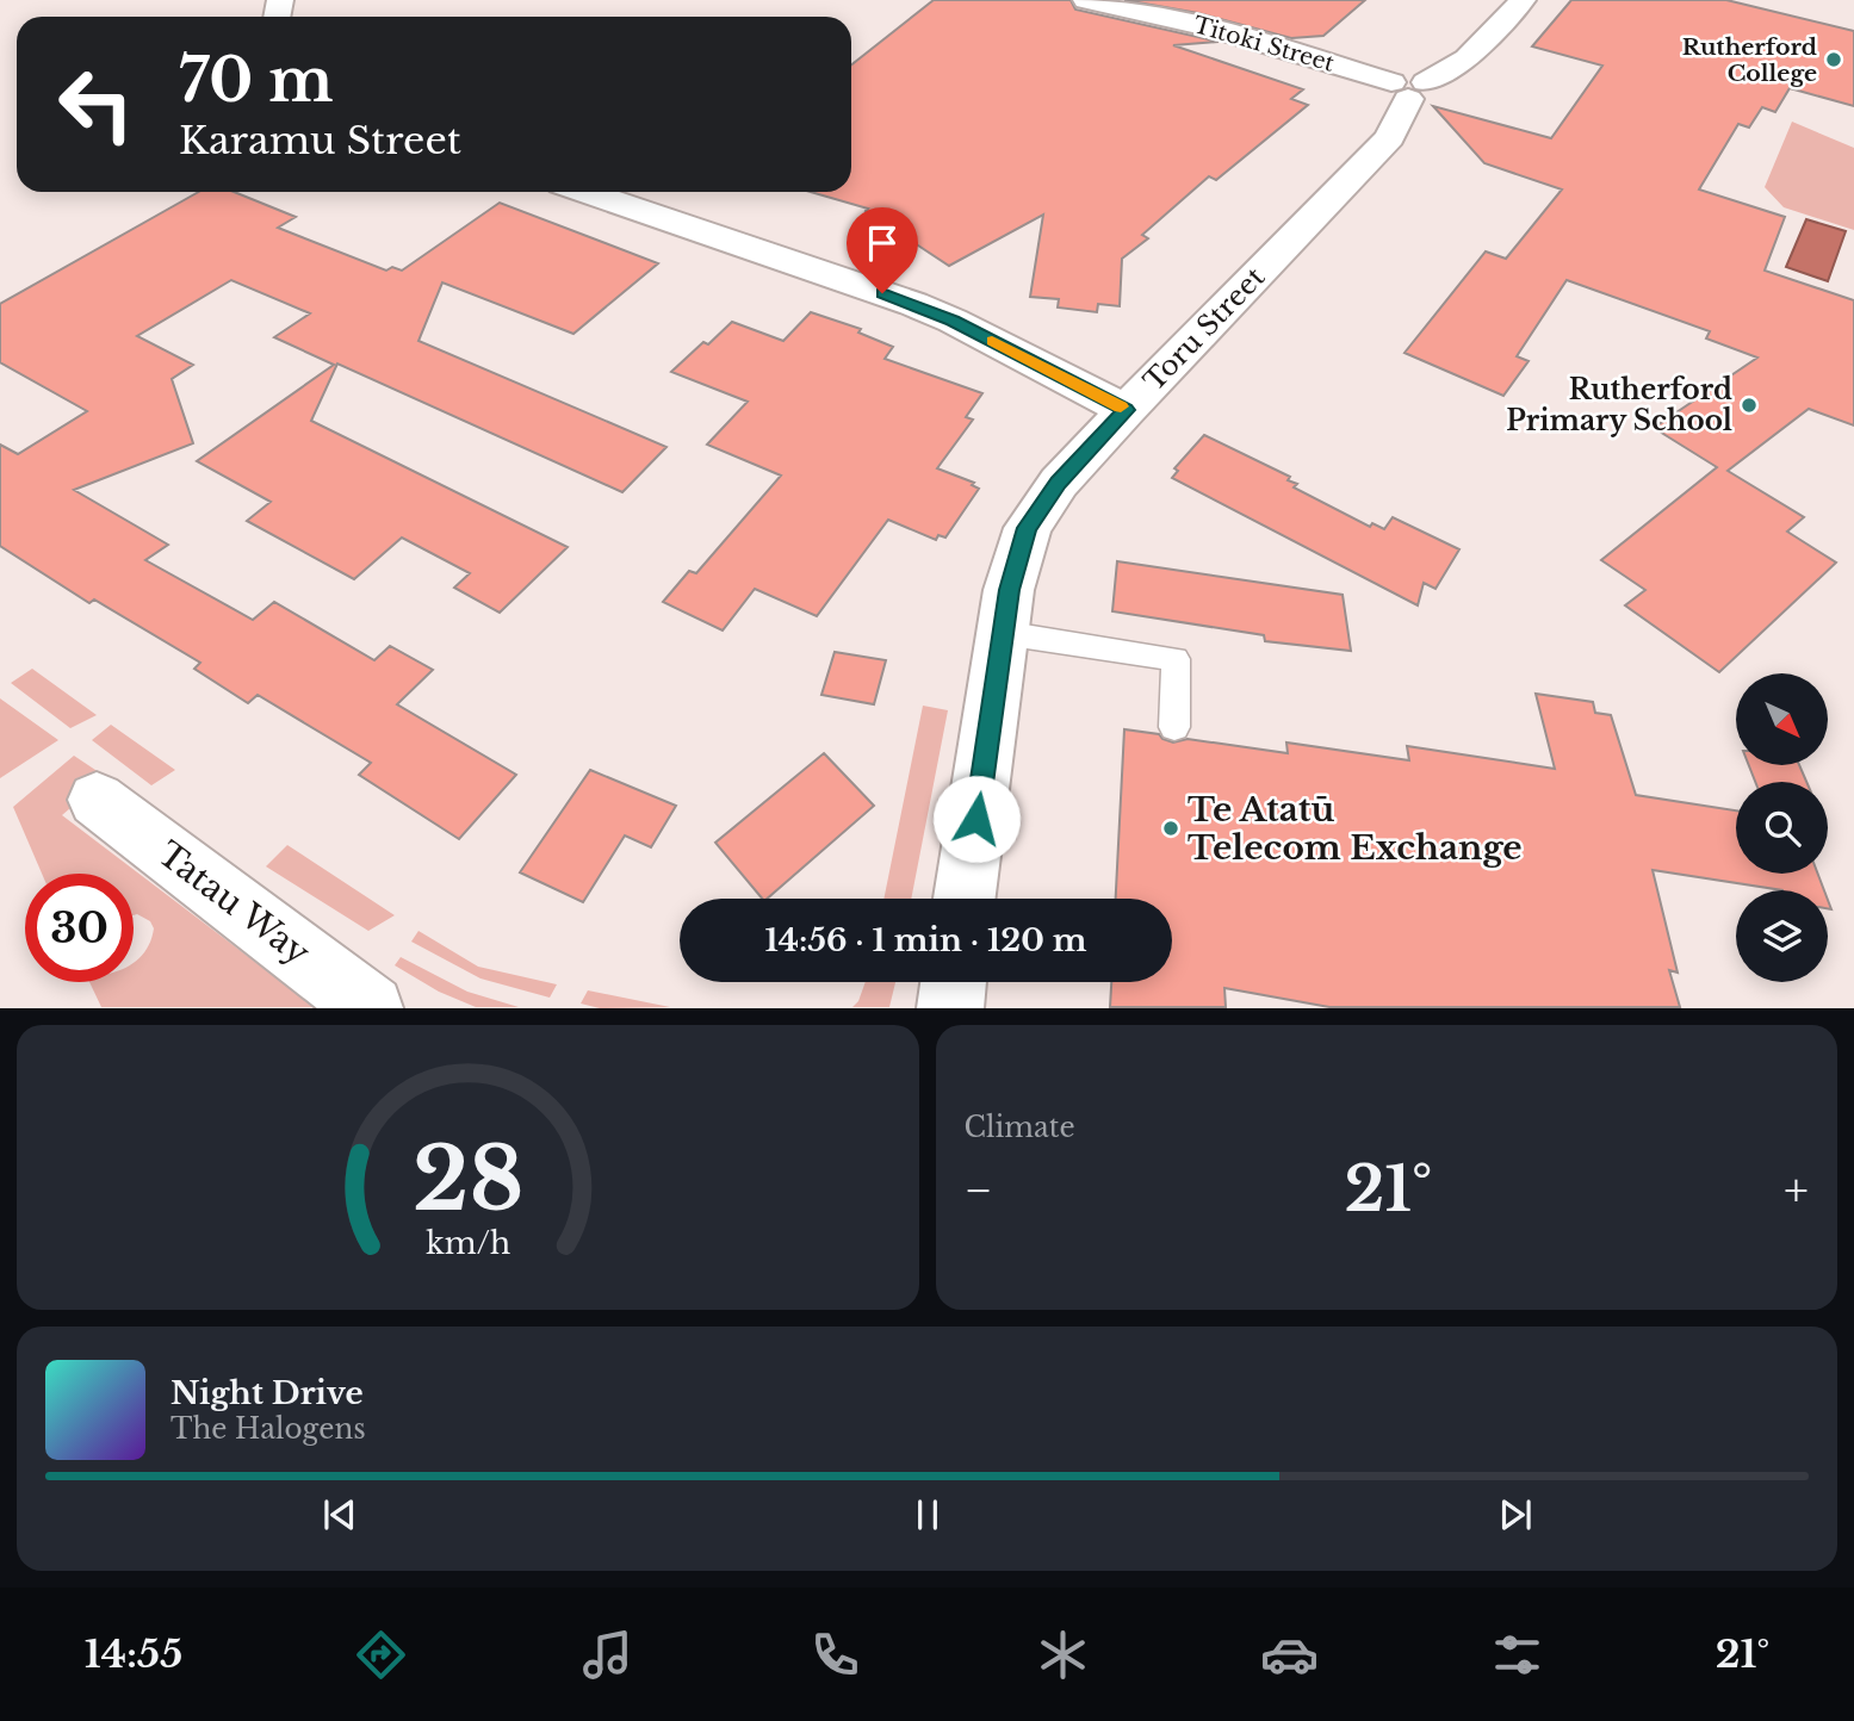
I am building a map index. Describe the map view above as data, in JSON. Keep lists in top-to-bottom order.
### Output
{
  "streets": {
    "street": ["Titoki Street", "Toru Street", "Tatau Way"]
  },
  "crossings": [
    ["Titoki Street", "Toru Street"]
  ],
  "places": ["Rutherford College", "Rutherford Primary School", "Te Atatū Telecom Exchange"],
  "north": "bottom right",
  "page": {
    "turn": ["70 m", "Karamu Street"],
    "limit": "30",
    "trip": "14:56 · 1 min · 120 m",
    "tile": "Climate",
    "heat": ["−", "21°", "+"],
    "song": ["Night Drive", "The Halogens"],
    "tabs": ["14:55", "21°"],
    "gauge": ["28", "km/h"]
  }
}
